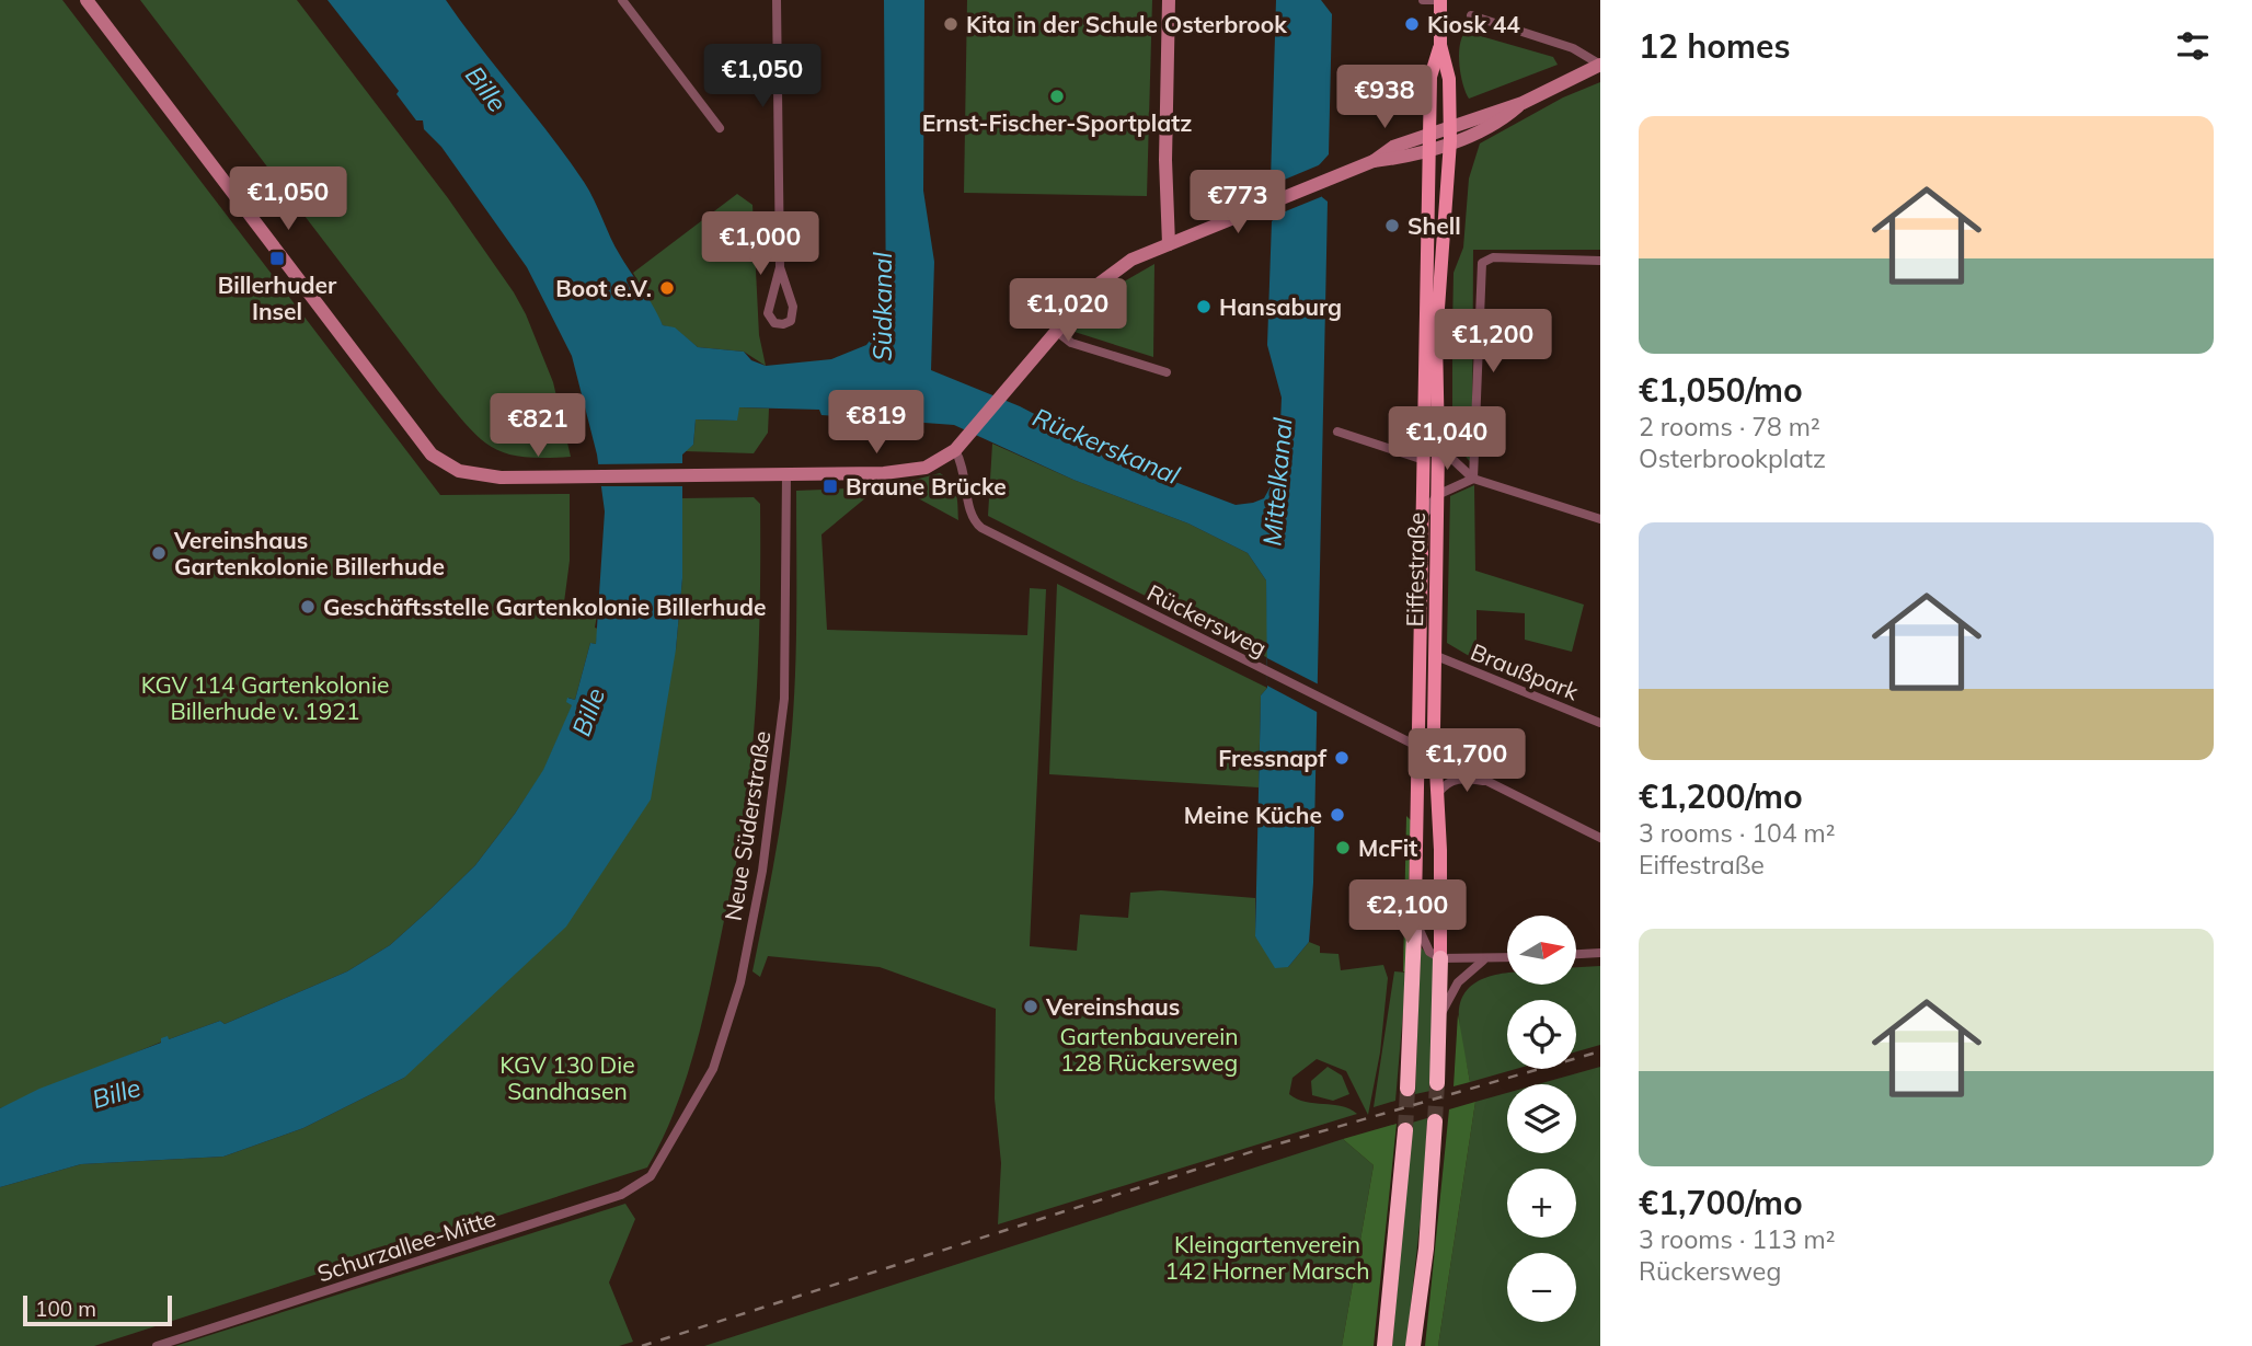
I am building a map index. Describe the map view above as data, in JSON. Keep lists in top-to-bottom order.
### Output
{
  "streets": {
    "main road": ["Eiffestraße"],
    "street": [
      "Rückersweg",
      "Braußpark",
      "Neue Süderstraße",
      "Schurzallee-Mitte"
    ]
  },
  "crossings": [
    ["Eiffestraße", "Rückersweg"],
    ["Eiffestraße", "Braußpark"],
    ["Neue Süderstraße", "Schurzallee-Mitte"]
  ],
  "water": [
    "Bille",
    "Südkanal",
    "Rückerskanal",
    "Mittelkanal"
  ],
  "parks": [
    "KGV 114 Gartenkolonie Billerhude v. 1921",
    "Gartenbauverein 128 Rückersweg",
    "KGV 130 Die Sandhasen",
    "Kleingartenverein 142 Horner Marsch"
  ],
  "places": {
    "other": [
      "Kita in der Schule Osterbrook",
      "Kiosk 44",
      "Ernst-Fischer-Sportplatz",
      "Shell",
      "Boot e.V.",
      "Hansaburg",
      "Vereinshaus Gartenkolonie Billerhude",
      "Geschäftsstelle Gartenkolonie Billerhude",
      "Fressnapf",
      "Meine Küche",
      "McFit",
      "Vereinshaus"
    ],
    "transit": ["Billerhuder Insel", "Braune Brücke"]
  },
  "scale_bar": "100 m",
  "north": "right",
  "page": {
    "heading": "12 homes",
    "price": [
      "€1,050",
      "€938",
      "€1,050",
      "€773",
      "€1,000",
      "€1,020",
      "€1,200",
      "€819",
      "€821",
      "€1,040",
      "€1,700",
      "€2,100"
    ],
    "list": [
      {
        "name": "€1,050/mo",
        "note": "2 rooms · 78 m² · Osterbrookplatz"
      },
      {
        "name": "€1,200/mo",
        "note": "3 rooms · 104 m² · Eiffestraße"
      },
      {
        "name": "€1,700/mo",
        "note": "3 rooms · 113 m² · Rückersweg"
      }
    ],
    "map_buttons": ["+", "−"],
    "scale": "100 m"
  }
}
